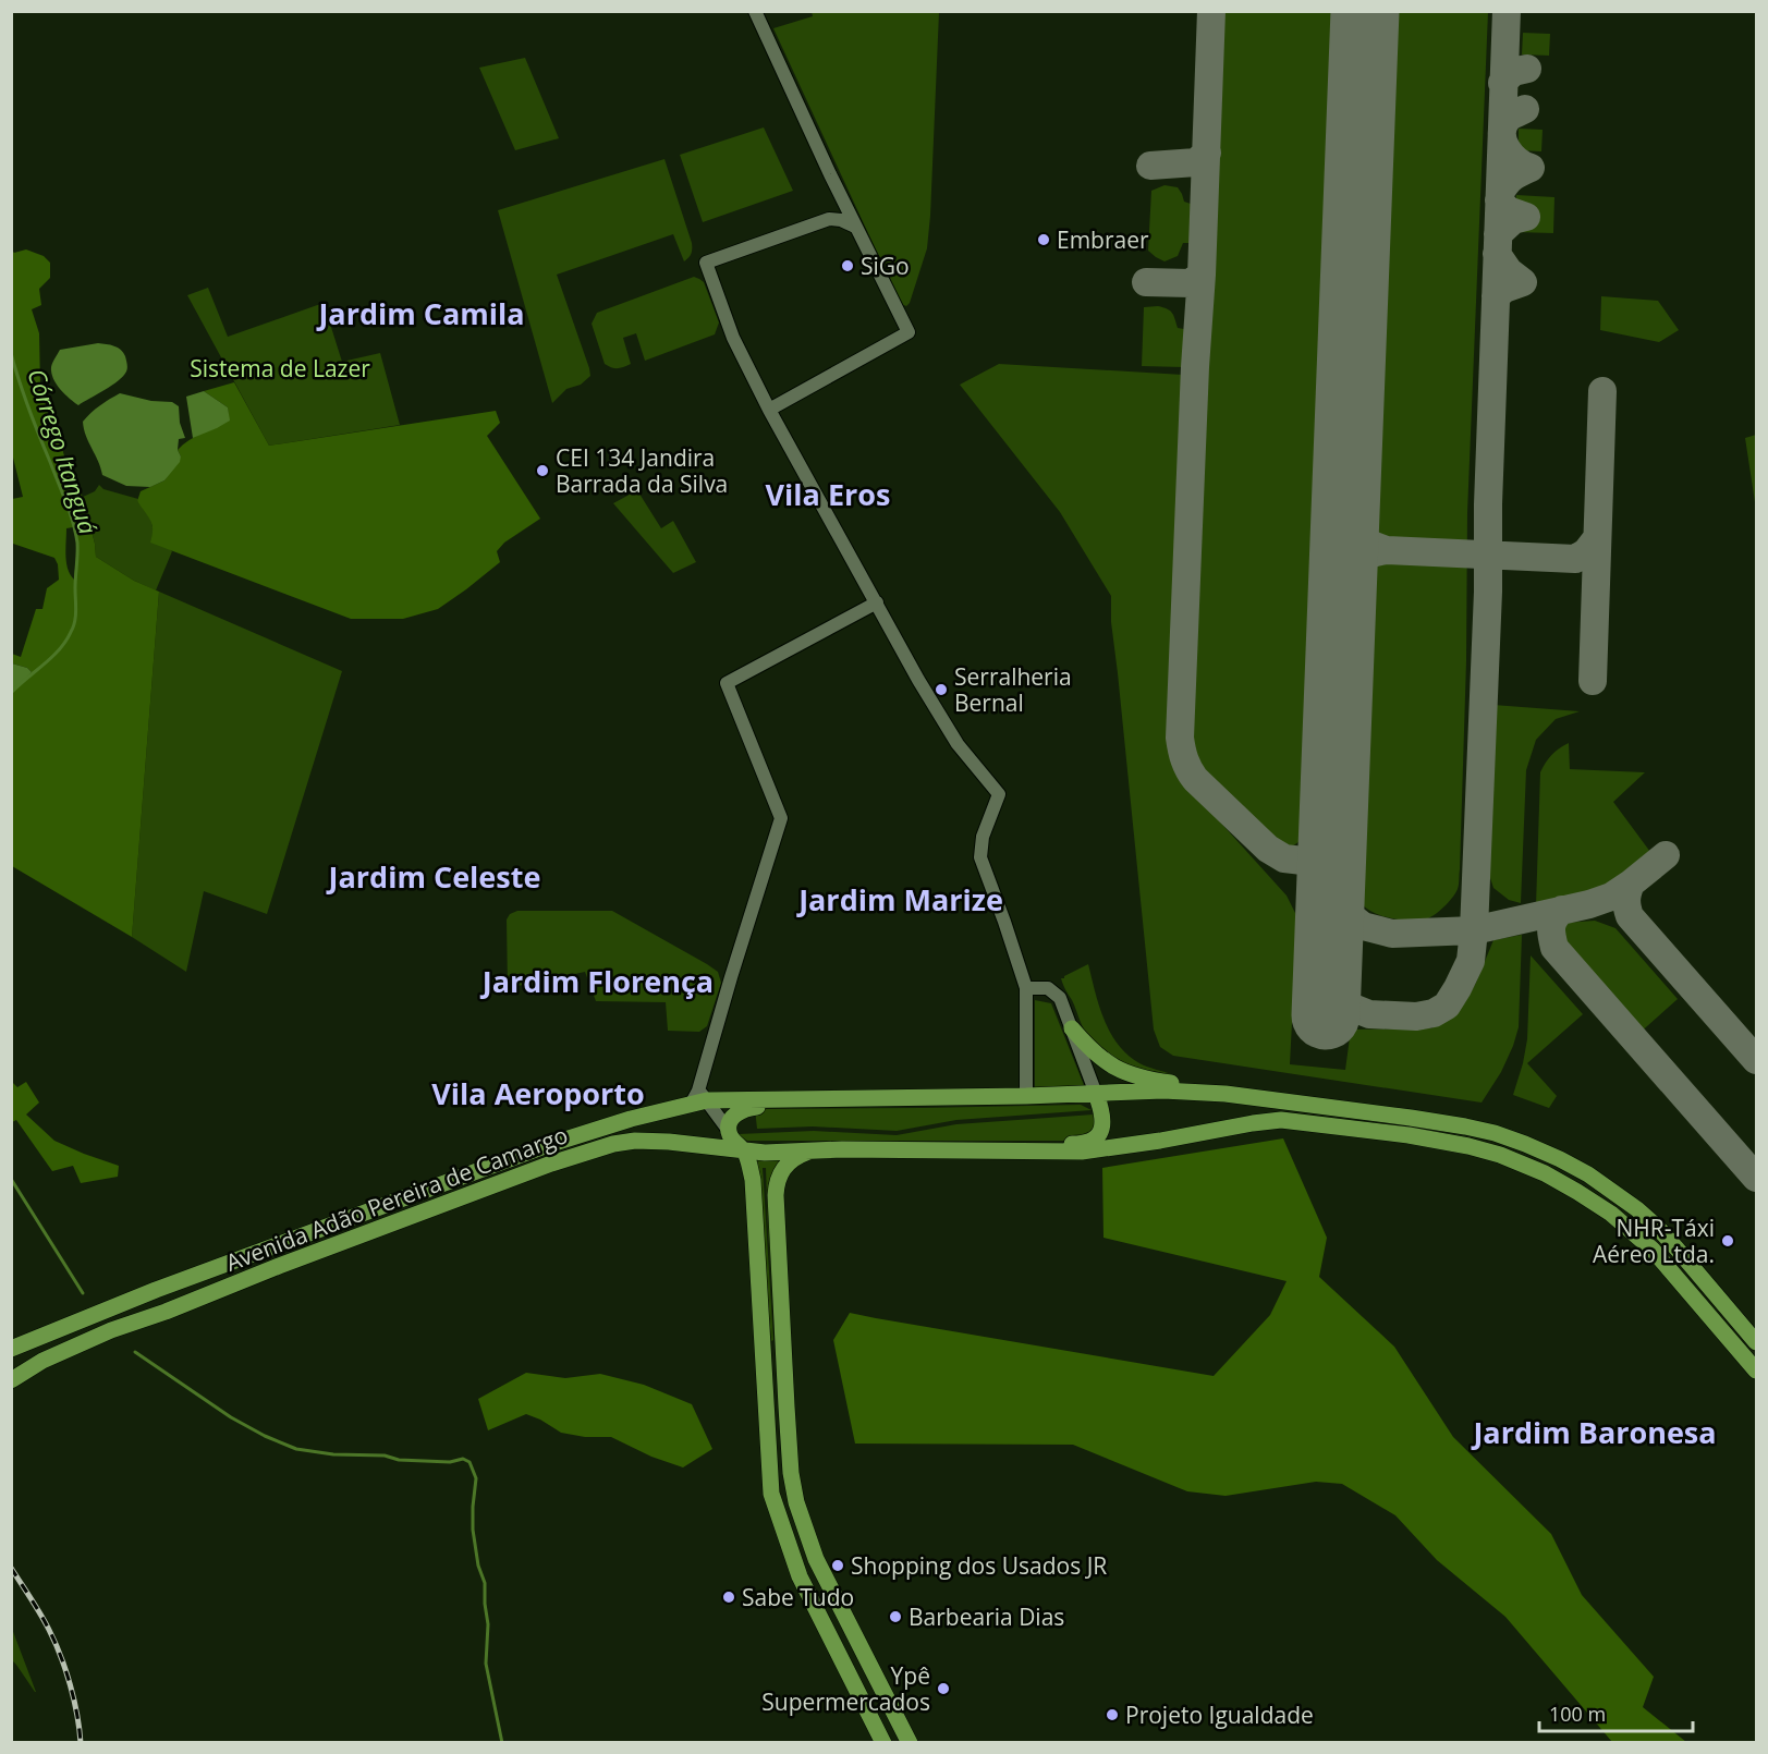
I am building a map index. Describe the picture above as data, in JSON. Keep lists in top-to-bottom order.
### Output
{
  "streets": {
    "main road": ["Avenida Adão Pereira de Camargo"]
  },
  "districts": [
    "Jardim Camila",
    "Vila Eros",
    "Jardim Celeste",
    "Jardim Marize",
    "Jardim Florença",
    "Vila Aeroporto",
    "Jardim Baronesa"
  ],
  "water": ["Córrego Itanguá"],
  "parks": ["Sistema de Lazer"],
  "places": [
    "Embraer",
    "SiGo",
    "CEI 134 Jandira Barrada da Silva",
    "Serralheria Bernal",
    "NHR-Táxi Aéreo Ltda.",
    "Shopping dos Usados JR",
    "Sabe Tudo",
    "Barbearia Dias",
    "Ypê Supermercados",
    "Projeto Igualdade"
  ],
  "scale_bar": "100 m"
}
